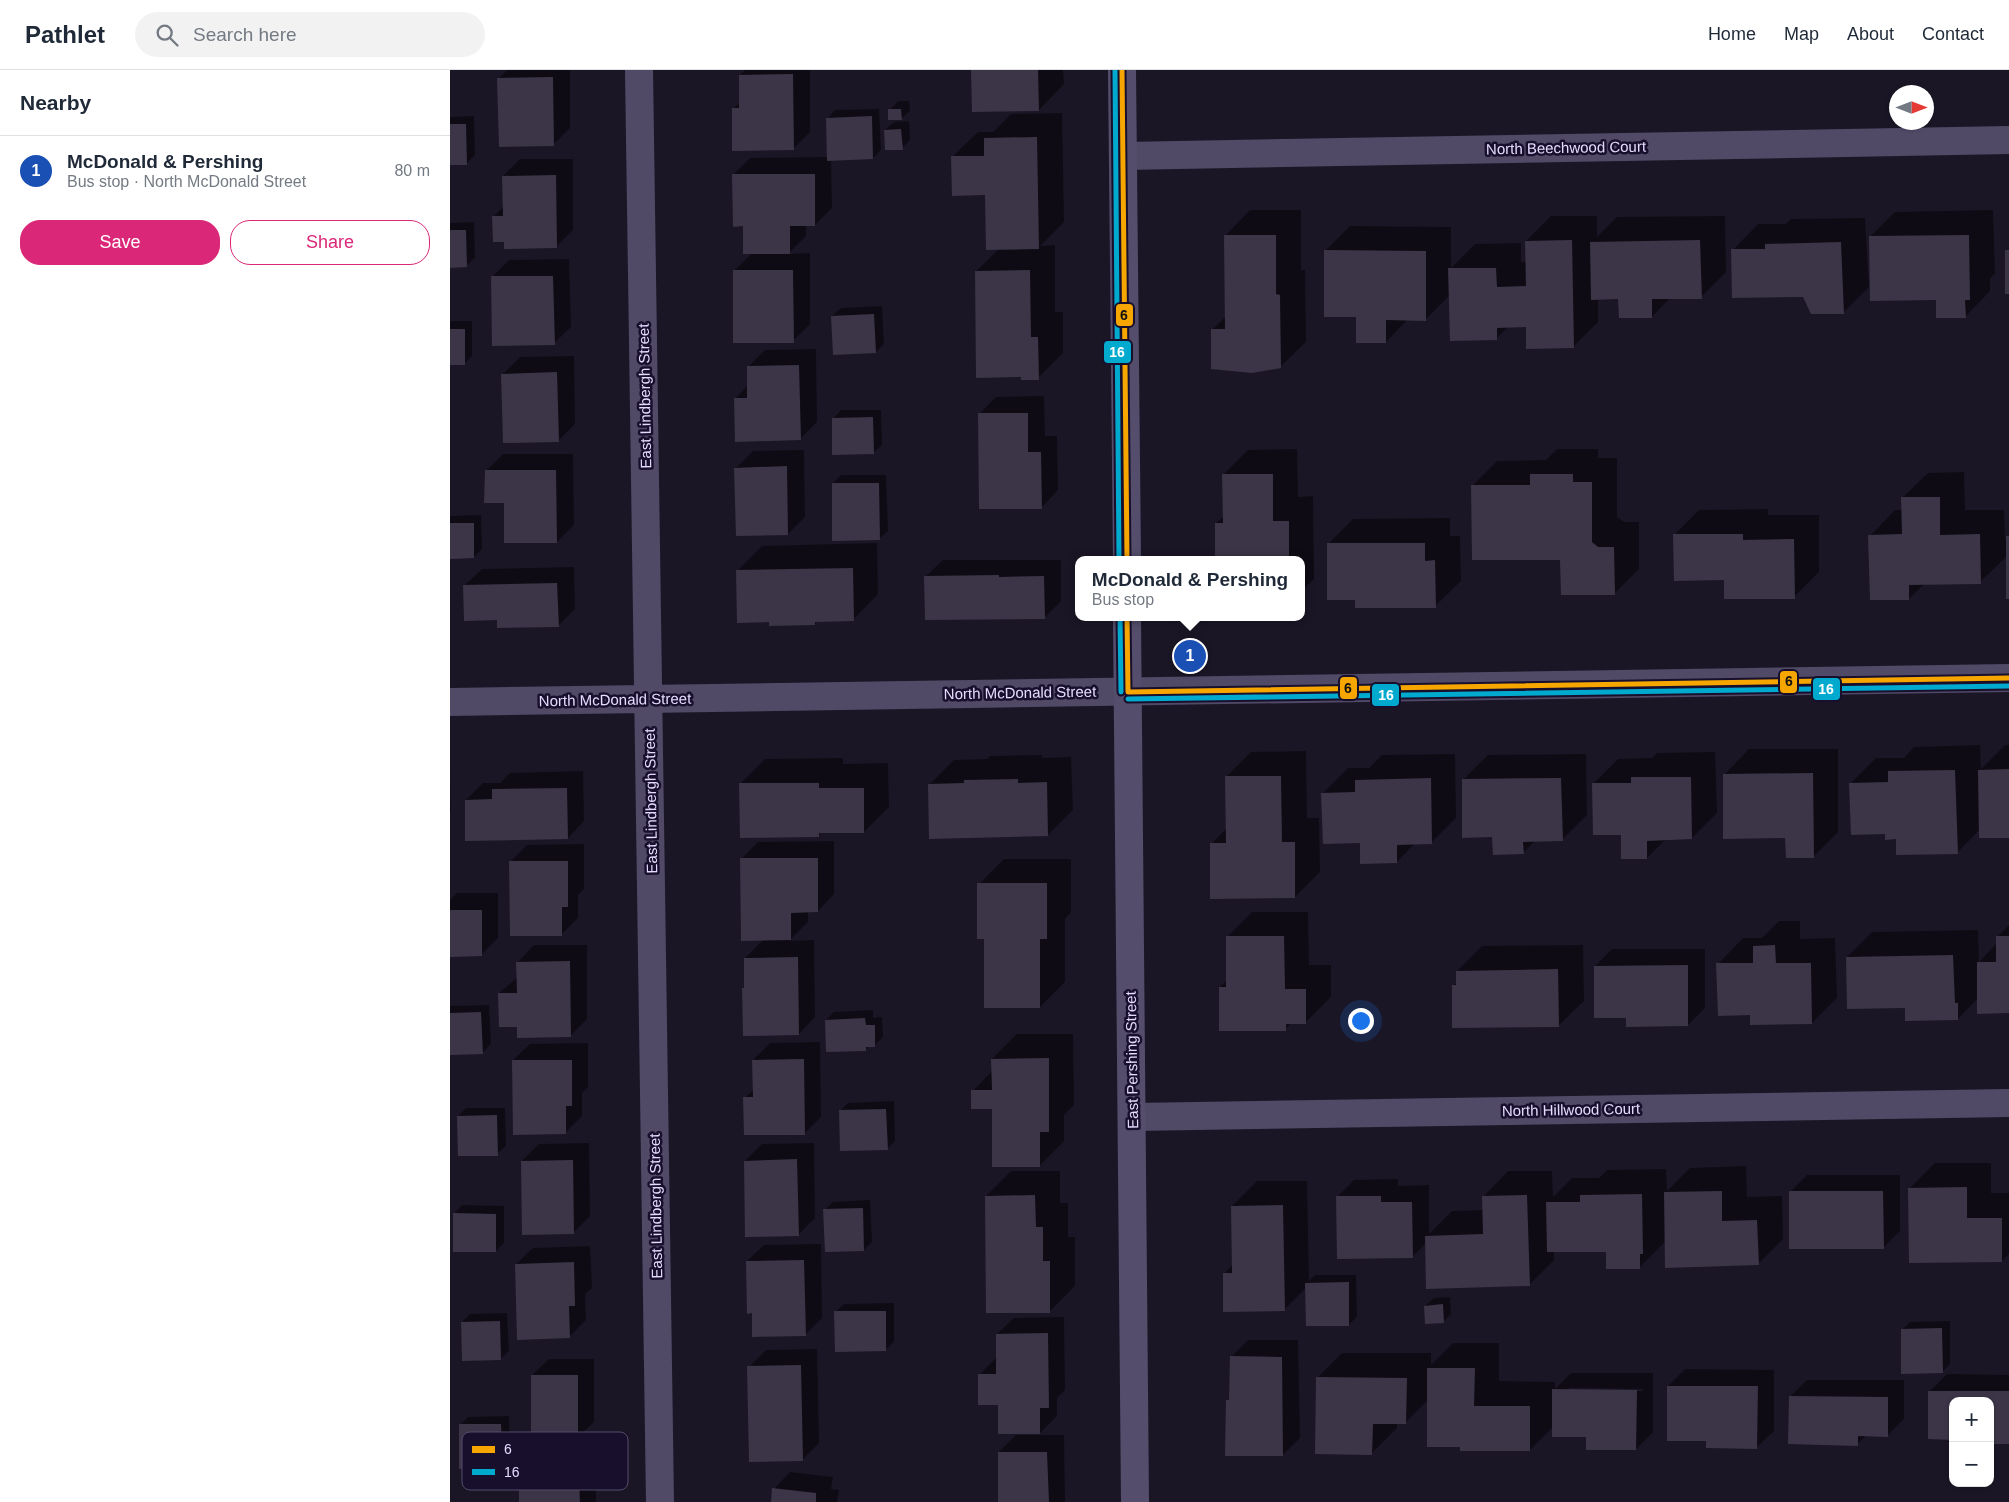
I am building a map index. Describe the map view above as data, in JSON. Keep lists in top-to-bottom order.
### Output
{
  "streets": {
    "street": [
      "North Beechwood Court",
      "East Lindbergh Street",
      "North McDonald Street",
      "East Pershing Street",
      "North Hillwood Court"
    ]
  },
  "crossings": [
    ["East Lindbergh Street", "North McDonald Street"],
    ["North McDonald Street", "East Pershing Street"],
    ["East Pershing Street", "North Hillwood Court"]
  ],
  "lines": ["transit line 6", "transit line 16"],
  "legend": ["6", "16"],
  "north": "right",
  "page": {
    "header": "Pathlet",
    "search": "Search here",
    "nav": [
      "Home",
      "Map",
      "About",
      "Contact"
    ],
    "heading": "Nearby",
    "list": [
      {
        "mark": "1",
        "name": "McDonald & Pershing",
        "note": "Bus stop · North McDonald Street",
        "value": "80 m"
      }
    ],
    "buttons": ["Save", "Share"],
    "popup": ["McDonald & Pershing", "Bus stop"],
    "pins": "1",
    "map_buttons": ["+", "−"]
  }
}
